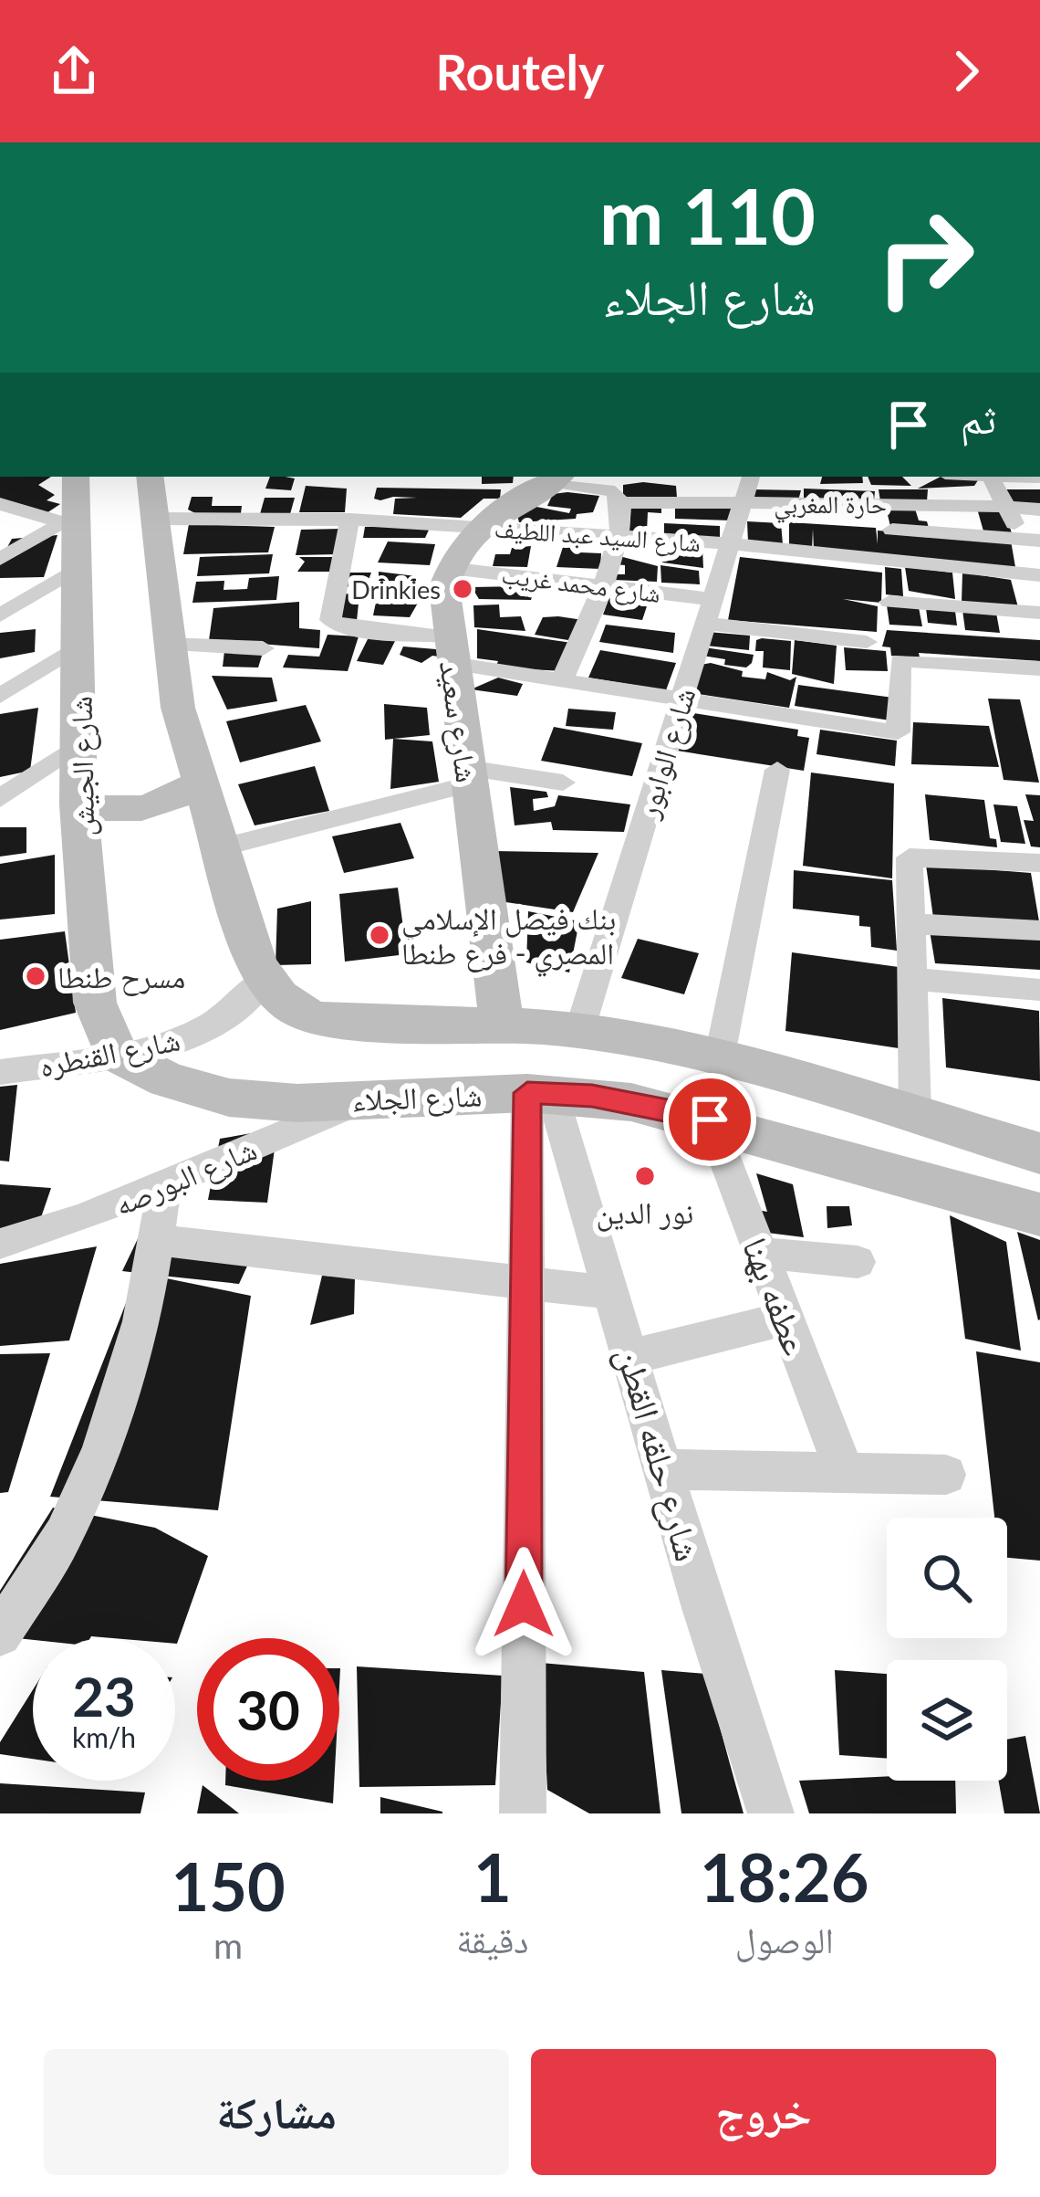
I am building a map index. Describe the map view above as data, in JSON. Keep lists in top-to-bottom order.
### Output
{
  "streets": {
    "main road": ["شارع سعيد", "شارع الجيش", "شارع الجلاء"],
    "street": [
      "حارة المغربي",
      "شارع السيد عبد اللطيف",
      "شارع محمد غريب",
      "شارع الوابور",
      "شارع القنطره",
      "شارع البورصه",
      "عطفه بهنا",
      "شارع حلقه القطن"
    ]
  },
  "crossings": [
    ["حارة المغربي", "شارع الوابور"],
    ["شارع السيد عبد اللطيف", "شارع الوابور"],
    ["شارع محمد غريب", "شارع سعيد"],
    ["شارع محمد غريب", "شارع الوابور"],
    ["شارع الجيش", "شارع القنطره"],
    ["شارع الجيش", "شارع الجلاء"],
    ["شارع القنطره", "شارع الجلاء"],
    ["شارع الجلاء", "شارع البورصه"],
    ["شارع الجلاء", "عطفه بهنا"],
    ["شارع الجلاء", "شارع حلقه القطن"]
  ],
  "places": [
    "Drinkies",
    "بنك فيصل الإسلامي المصري - فرع طنطا",
    "مسرح طنطا",
    "نور الدين"
  ],
  "page": {
    "header": "Routely",
    "turn": ["110 m", "شارع الجلاء"],
    "then": "ثم",
    "speed": "23 km/h",
    "limit": "30",
    "eta": [
      "18:26",
      "الوصول",
      "1",
      "دقيقة",
      "150",
      "m"
    ],
    "buttons": ["خروج", "مشاركة"]
  }
}
